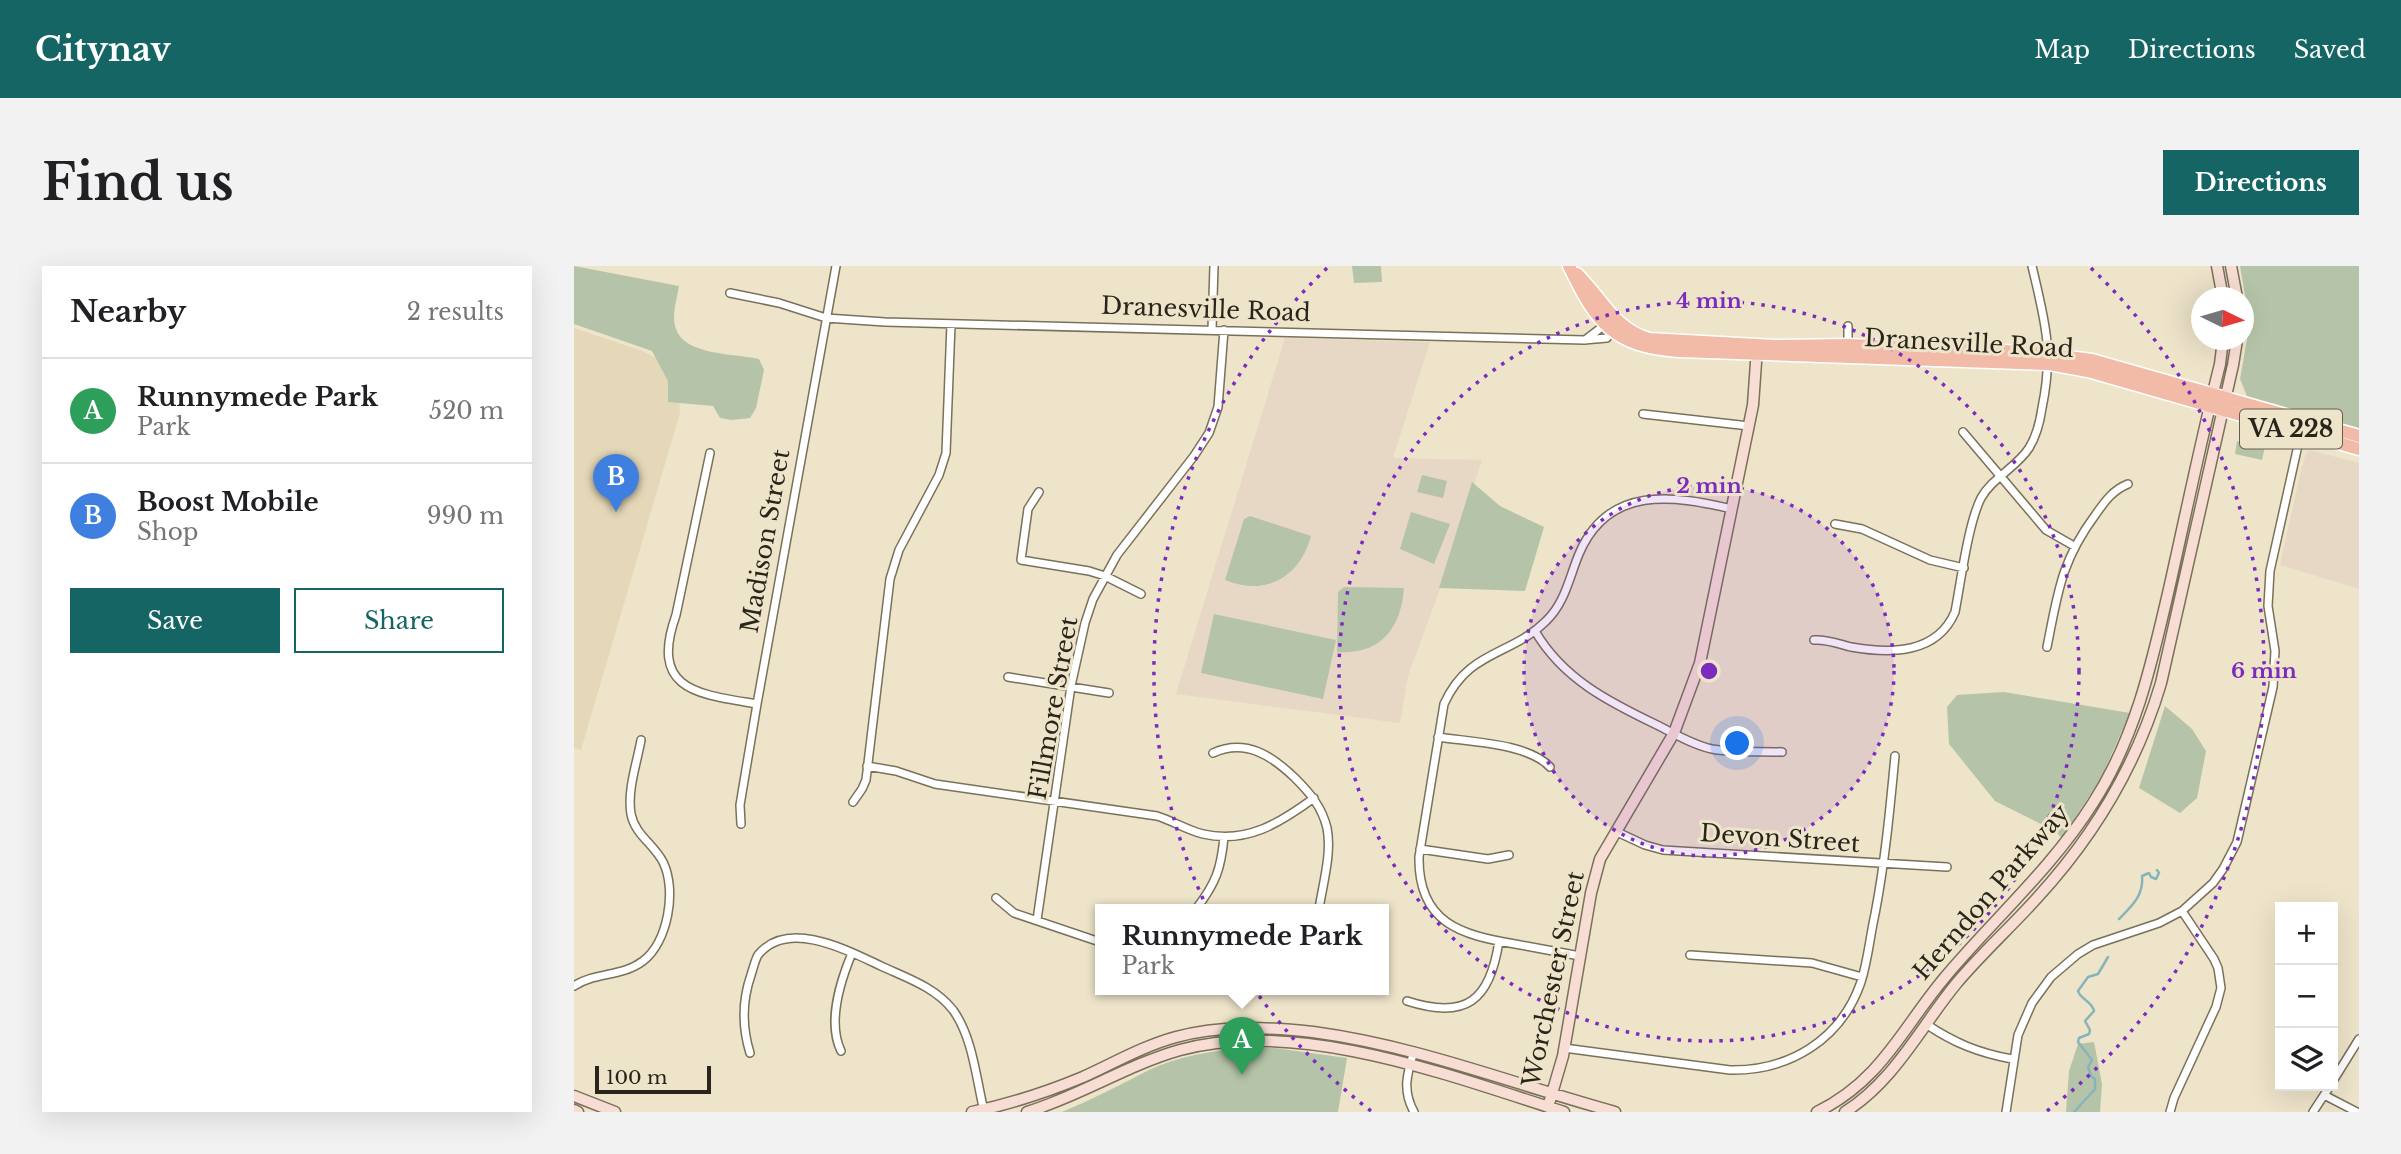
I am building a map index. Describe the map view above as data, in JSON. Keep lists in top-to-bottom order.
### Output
{
  "streets": {
    "main road": [
      "Dranesville Road",
      "VA 228",
      "Herndon Parkway",
      "Worchester Street"
    ],
    "street": ["Madison Street", "Fillmore Street", "Devon Street"]
  },
  "crossings": [
    ["Dranesville Road", "Madison Street"],
    ["Dranesville Road", "Fillmore Street"],
    ["Dranesville Road", "Herndon Parkway"],
    ["Dranesville Road", "Worchester Street"],
    ["Devon Street", "Worchester Street"]
  ],
  "scale_bar": "100 m",
  "north": "right",
  "page": {
    "header": "Citynav",
    "nav": ["Map", "Directions", "Saved"],
    "buttons": [
      "Directions",
      ["Save", "Share"]
    ],
    "title": "Find us",
    "heading": ["Nearby", "2 results"],
    "list": [
      {
        "mark": "A",
        "name": "Runnymede Park",
        "note": "Park",
        "value": "520 m"
      },
      {
        "mark": "B",
        "name": "Boost Mobile",
        "note": "Shop",
        "value": "990 m"
      }
    ],
    "pins": ["B", "A"],
    "map_buttons": ["+", "−"],
    "popup": ["Runnymede Park", "Park"],
    "scale": "100 m"
  },
  "rings": ["4 min", "2 min", "6 min"]
}
